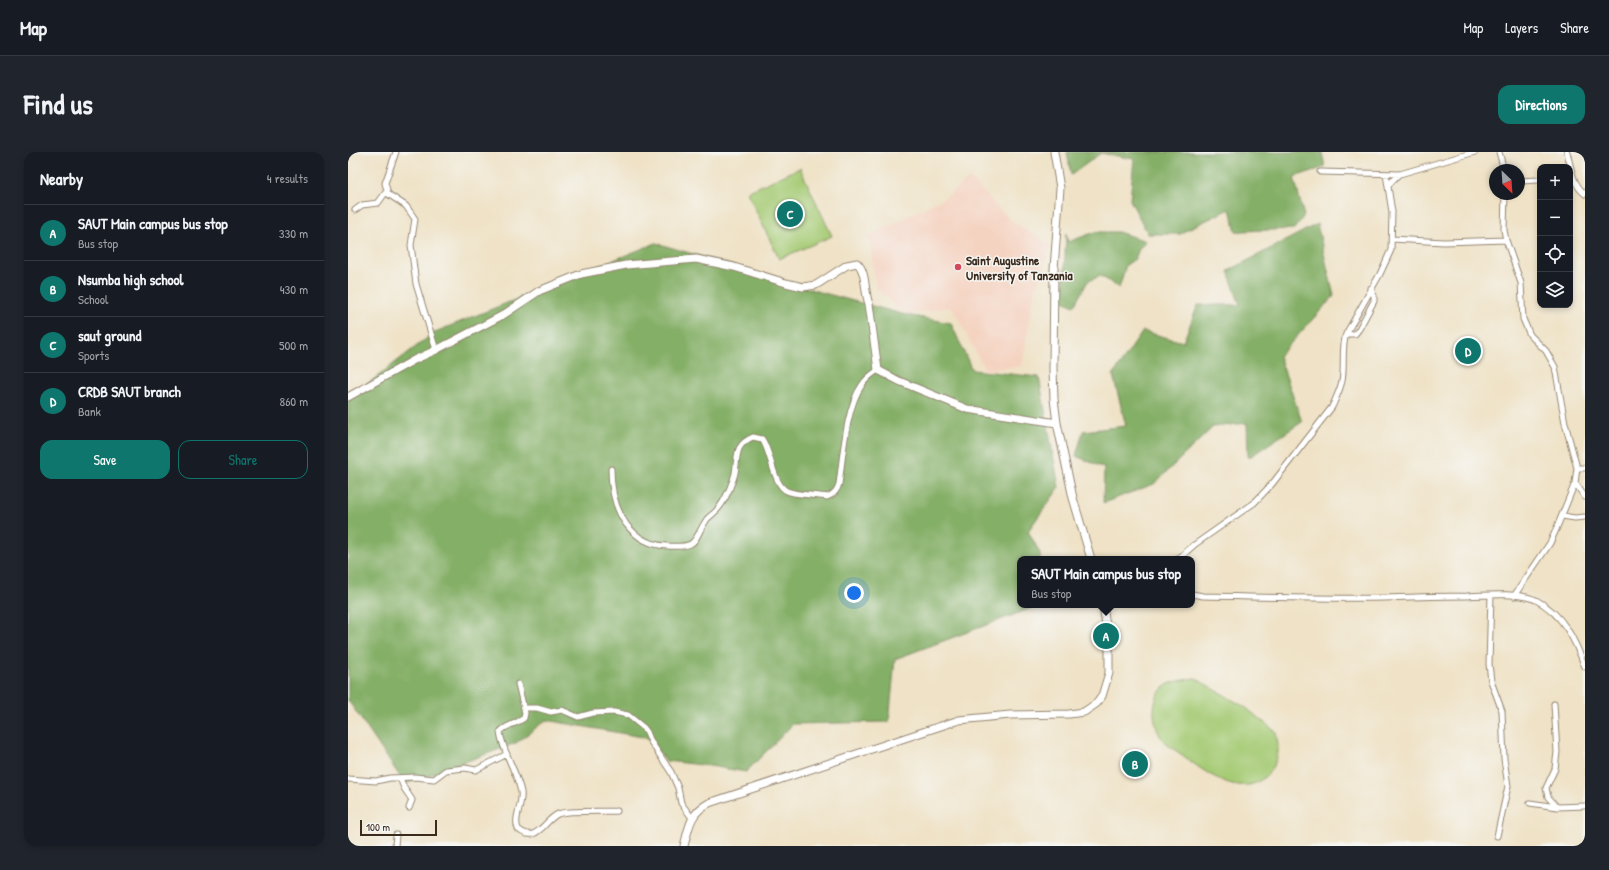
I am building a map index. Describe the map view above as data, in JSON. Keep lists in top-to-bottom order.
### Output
{
  "places": ["Saint Augustine University of Tanzania"],
  "scale_bar": "100 m",
  "north": "bottom right",
  "page": {
    "header": "Map",
    "nav": ["Map", "Layers", "Share"],
    "title": "Find us",
    "buttons": [
      "Directions",
      ["Save", "Share"]
    ],
    "heading": ["Nearby", "4 results"],
    "map_buttons": ["+", "−"],
    "pins": [
      "C",
      "D",
      "A",
      "B"
    ],
    "list": [
      {
        "mark": "A",
        "name": "SAUT Main campus bus stop",
        "note": "Bus stop",
        "value": "330 m"
      },
      {
        "mark": "B",
        "name": "Nsumba high school",
        "note": "School",
        "value": "430 m"
      },
      {
        "mark": "C",
        "name": "saut ground",
        "note": "Sports",
        "value": "500 m"
      },
      {
        "mark": "D",
        "name": "CRDB SAUT branch",
        "note": "Bank",
        "value": "860 m"
      }
    ],
    "popup": ["SAUT Main campus bus stop", "Bus stop"],
    "scale": "100 m"
  }
}
